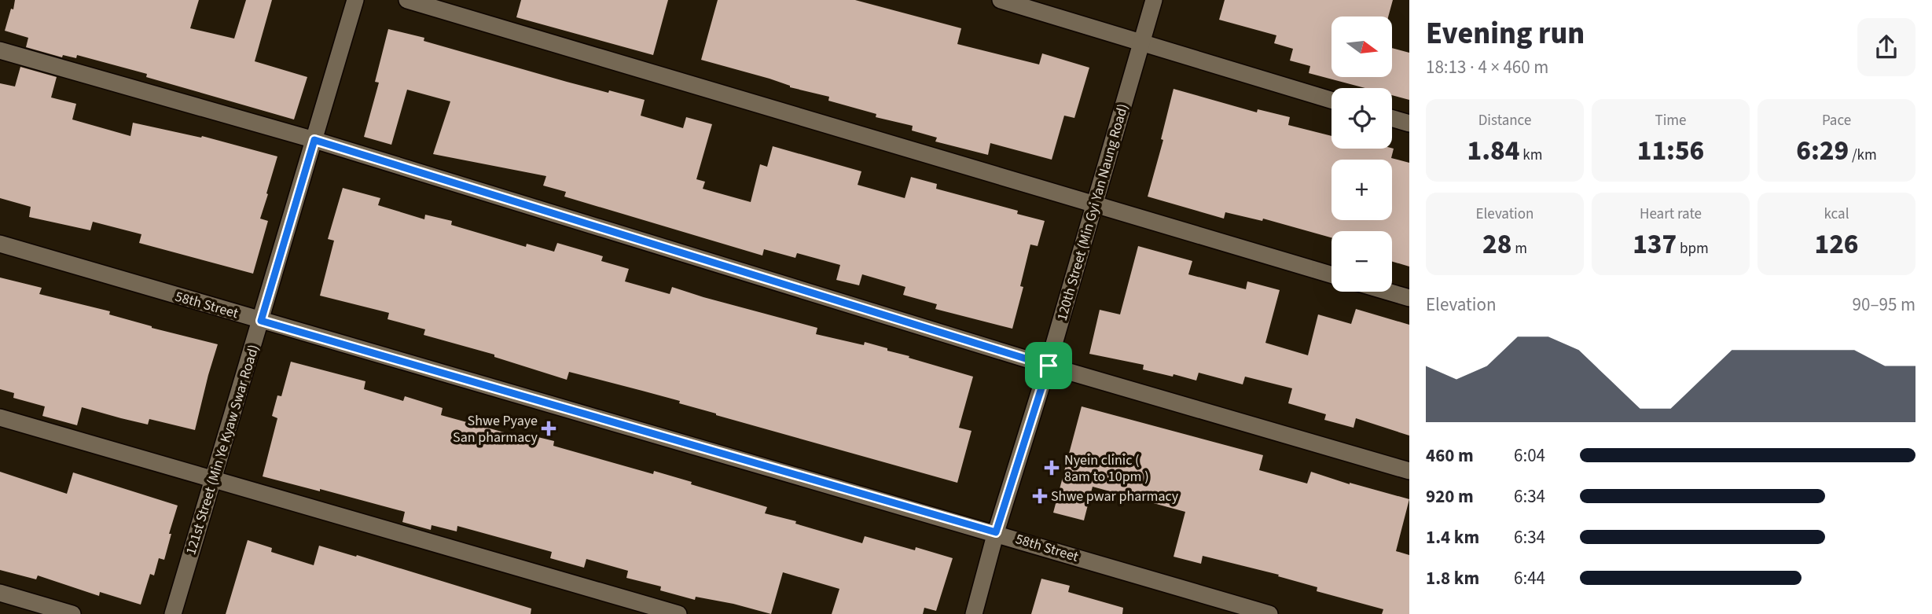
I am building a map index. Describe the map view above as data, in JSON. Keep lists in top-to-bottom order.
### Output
{
  "streets": {
    "street": ["120th Street (Min Gyi Yan Naung Road)", "58th Street", "121st Street (Min Ye Kyaw Swar Road)"]
  },
  "crossings": [
    ["120th Street (Min Gyi Yan Naung Road)", "58th Street"],
    ["58th Street", "121st Street (Min Ye Kyaw Swar Road)"]
  ],
  "places": {
    "health": ["Shwe Pyaye San pharmacy", "Nyein clinic ( 8am to 10pm )", "Shwe pwar pharmacy"]
  },
  "north": "right",
  "page": {
    "heading": ["Evening run", "18:13 · 4 × 460 m"],
    "map_buttons": ["+", "−"],
    "stats": [
      ["Distance", "1.84 km"],
      ["Time", "11:56"],
      ["Pace", "6:29 /km"],
      ["Elevation", "28 m"],
      ["Heart rate", "137 bpm"],
      ["kcal", "126"]
    ],
    "chart": ["Elevation", "90–95 m"],
    "list": [
      {
        "name": "460 m",
        "note": "6:04"
      },
      {
        "name": "920 m",
        "note": "6:34"
      },
      {
        "name": "1.4 km",
        "note": "6:34"
      },
      {
        "name": "1.8 km",
        "note": "6:44"
      }
    ]
  }
}
